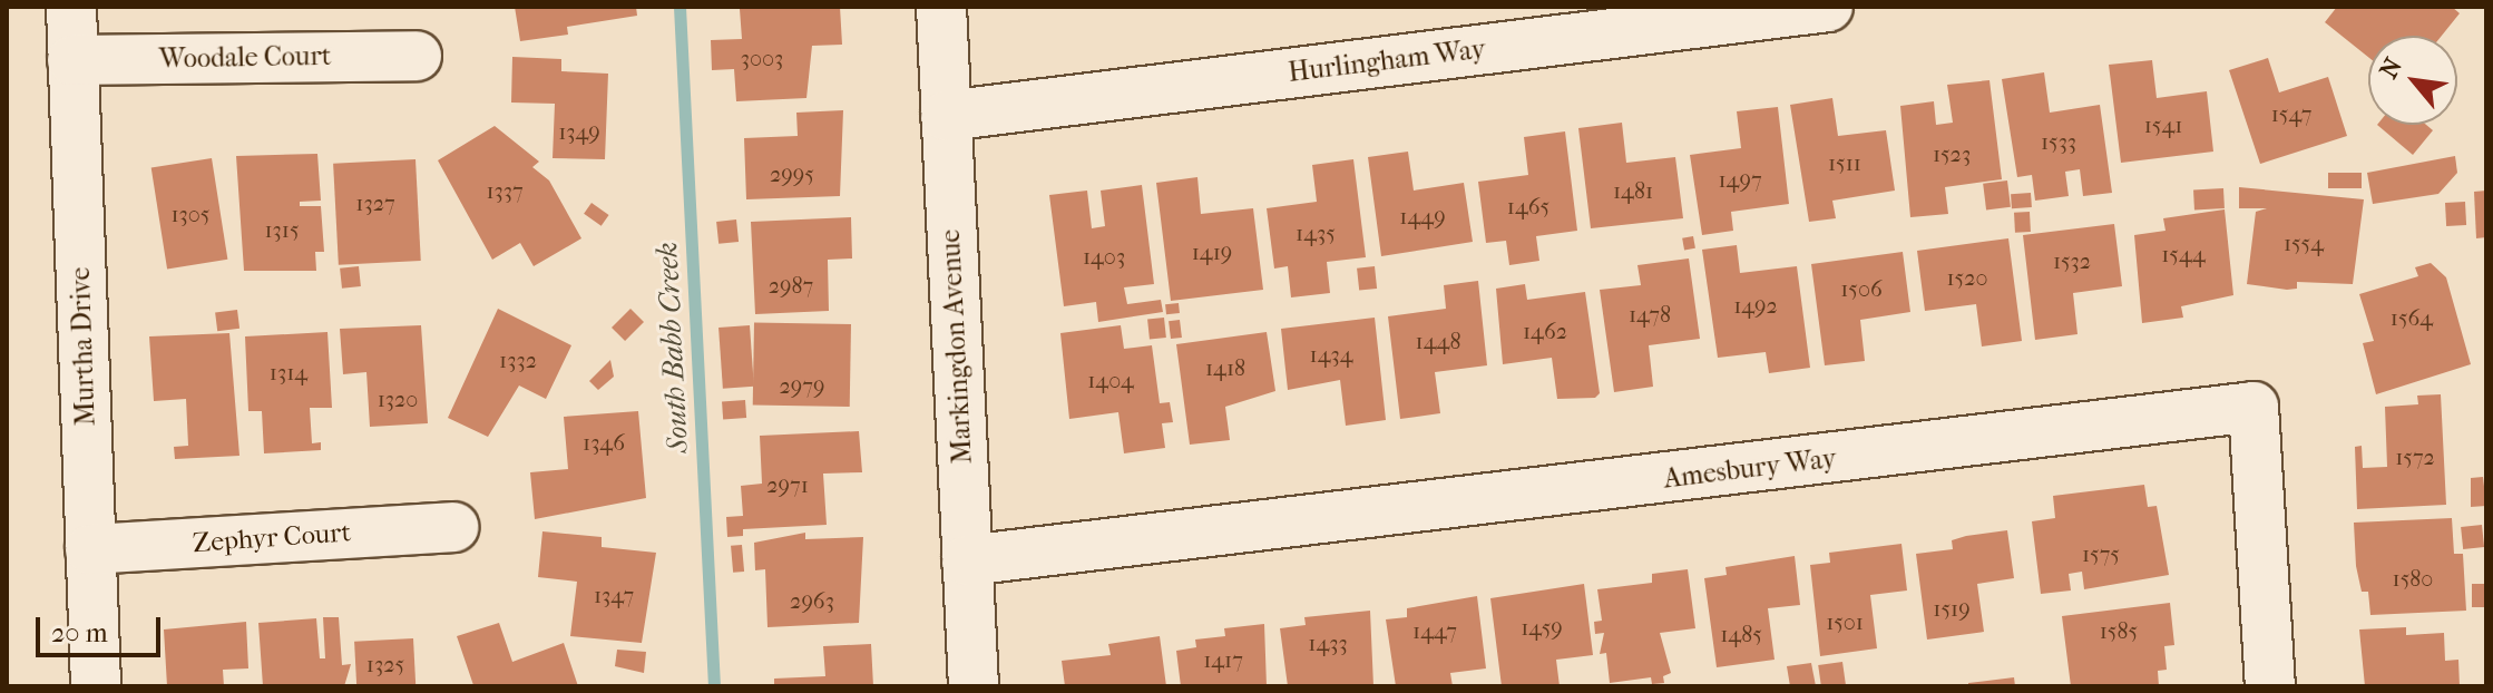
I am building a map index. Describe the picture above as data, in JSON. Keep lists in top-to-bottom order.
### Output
{
  "streets": {
    "street": [
      "Woodale Court",
      "Hurlingham Way",
      "Murtha Drive",
      "Markingdon Avenue",
      "Amesbury Way",
      "Zephyr Court"
    ]
  },
  "crossings": [
    ["Woodale Court", "Murtha Drive"],
    ["Hurlingham Way", "Markingdon Avenue"],
    ["Murtha Drive", "Zephyr Court"],
    ["Markingdon Avenue", "Amesbury Way"]
  ],
  "water": ["South Babb Creek"],
  "house_numbers": [
    "3003",
    "1547",
    "1541",
    "1349",
    "1533",
    "1523",
    "1511",
    "2995",
    "1497",
    "1337",
    "1481",
    "1327",
    "1465",
    "1305",
    "1449",
    "1315",
    "1435",
    "1554",
    "1419",
    "1544",
    "1403",
    "1532",
    "1520",
    "2987",
    "1506",
    "1492",
    "1478",
    "1564",
    "1462",
    "1448",
    "1434",
    "1332",
    "1418",
    "1314",
    "1404",
    "2979",
    "1320",
    "1346",
    "1572",
    "2971",
    "1575",
    "1580",
    "1347",
    "2963",
    "1519",
    "1501",
    "1459",
    "1447",
    "1585",
    "1485",
    "1433",
    "1417",
    "1325"
  ],
  "scale_bar": "20 m",
  "north": "top left"
}
